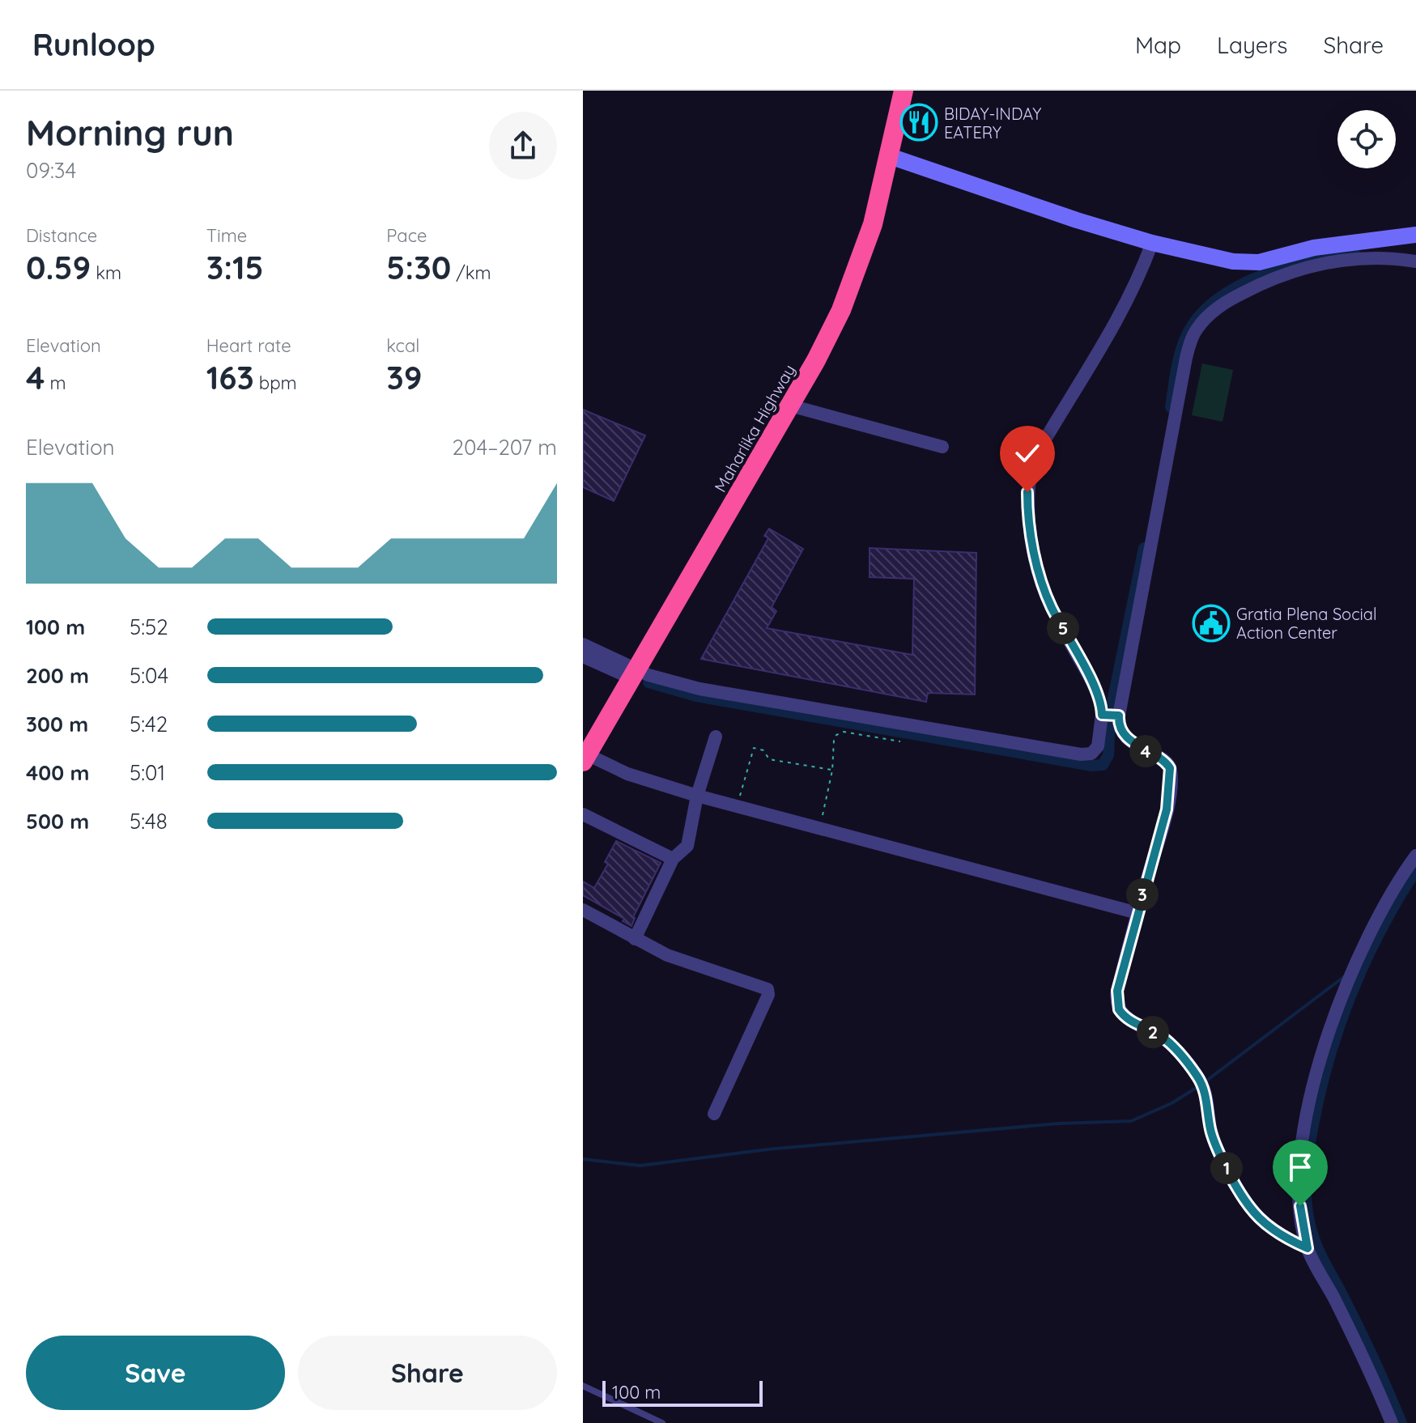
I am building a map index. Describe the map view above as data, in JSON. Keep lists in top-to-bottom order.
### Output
{
  "streets": {
    "highway": ["Maharlika Highway"]
  },
  "places": {
    "restaurant": ["BIDAY-INDAY EATERY"],
    "public building": ["Gratia Plena Social Action Center"]
  },
  "scale_bar": "100 m",
  "page": {
    "header": "Runloop",
    "nav": ["Map", "Layers", "Share"],
    "heading": ["Morning run", "09:34"],
    "stats": [
      ["Distance", "0.59 km"],
      ["Time", "3:15"],
      ["Pace", "5:30 /km"],
      ["Elevation", "4 m"],
      ["Heart rate", "163 bpm"],
      ["kcal", "39"]
    ],
    "chart": ["Elevation", "204–207 m"],
    "list": [
      {
        "name": "100 m",
        "note": "5:52"
      },
      {
        "name": "200 m",
        "note": "5:04"
      },
      {
        "name": "300 m",
        "note": "5:42"
      },
      {
        "name": "400 m",
        "note": "5:01"
      },
      {
        "name": "500 m",
        "note": "5:48"
      }
    ],
    "pins": [
      "5",
      "4",
      "3",
      "2",
      "1"
    ],
    "buttons": ["Save", "Share"],
    "scale": "100 m"
  }
}
